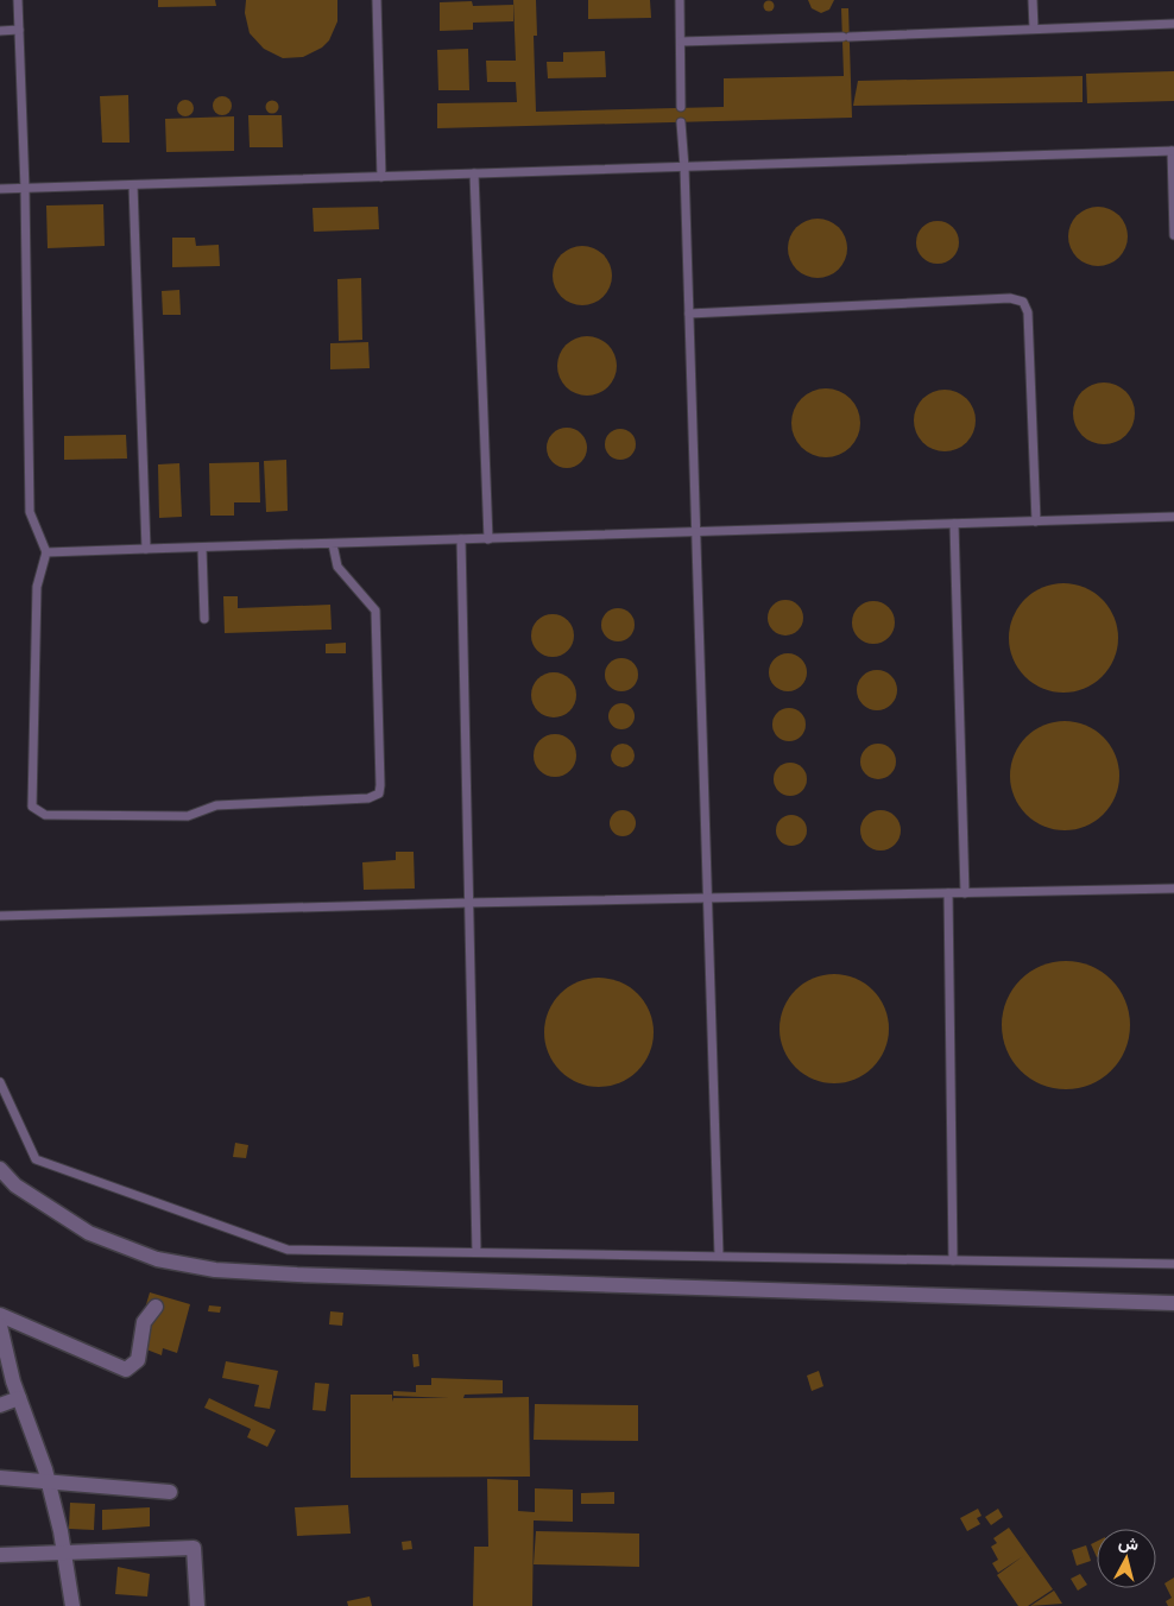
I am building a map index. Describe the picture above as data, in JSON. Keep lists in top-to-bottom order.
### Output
{
  "north": "top"
}
